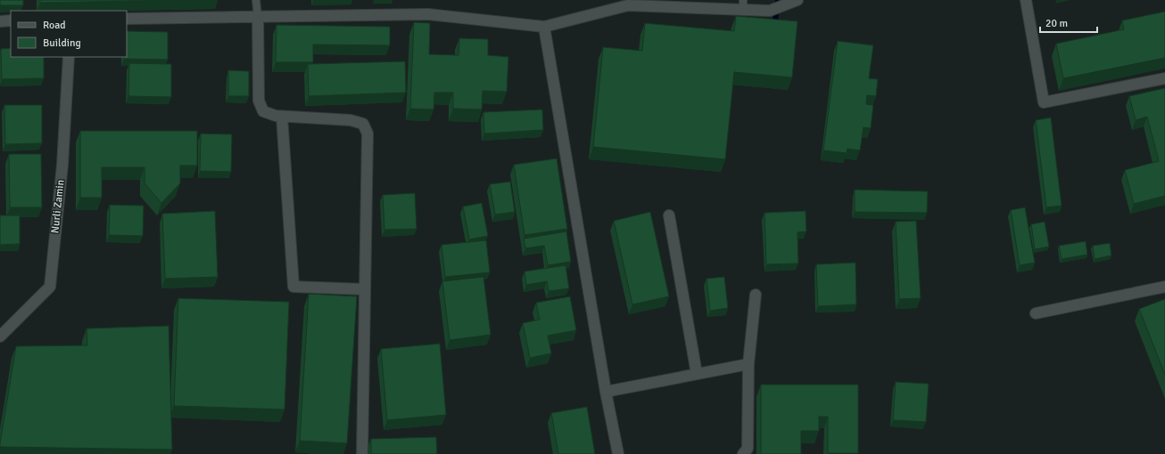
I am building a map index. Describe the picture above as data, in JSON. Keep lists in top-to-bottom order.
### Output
{
  "streets": {
    "street": ["Nurli Zamin"]
  },
  "legend": ["Road", "Building"],
  "scale_bar": "20 m"
}
